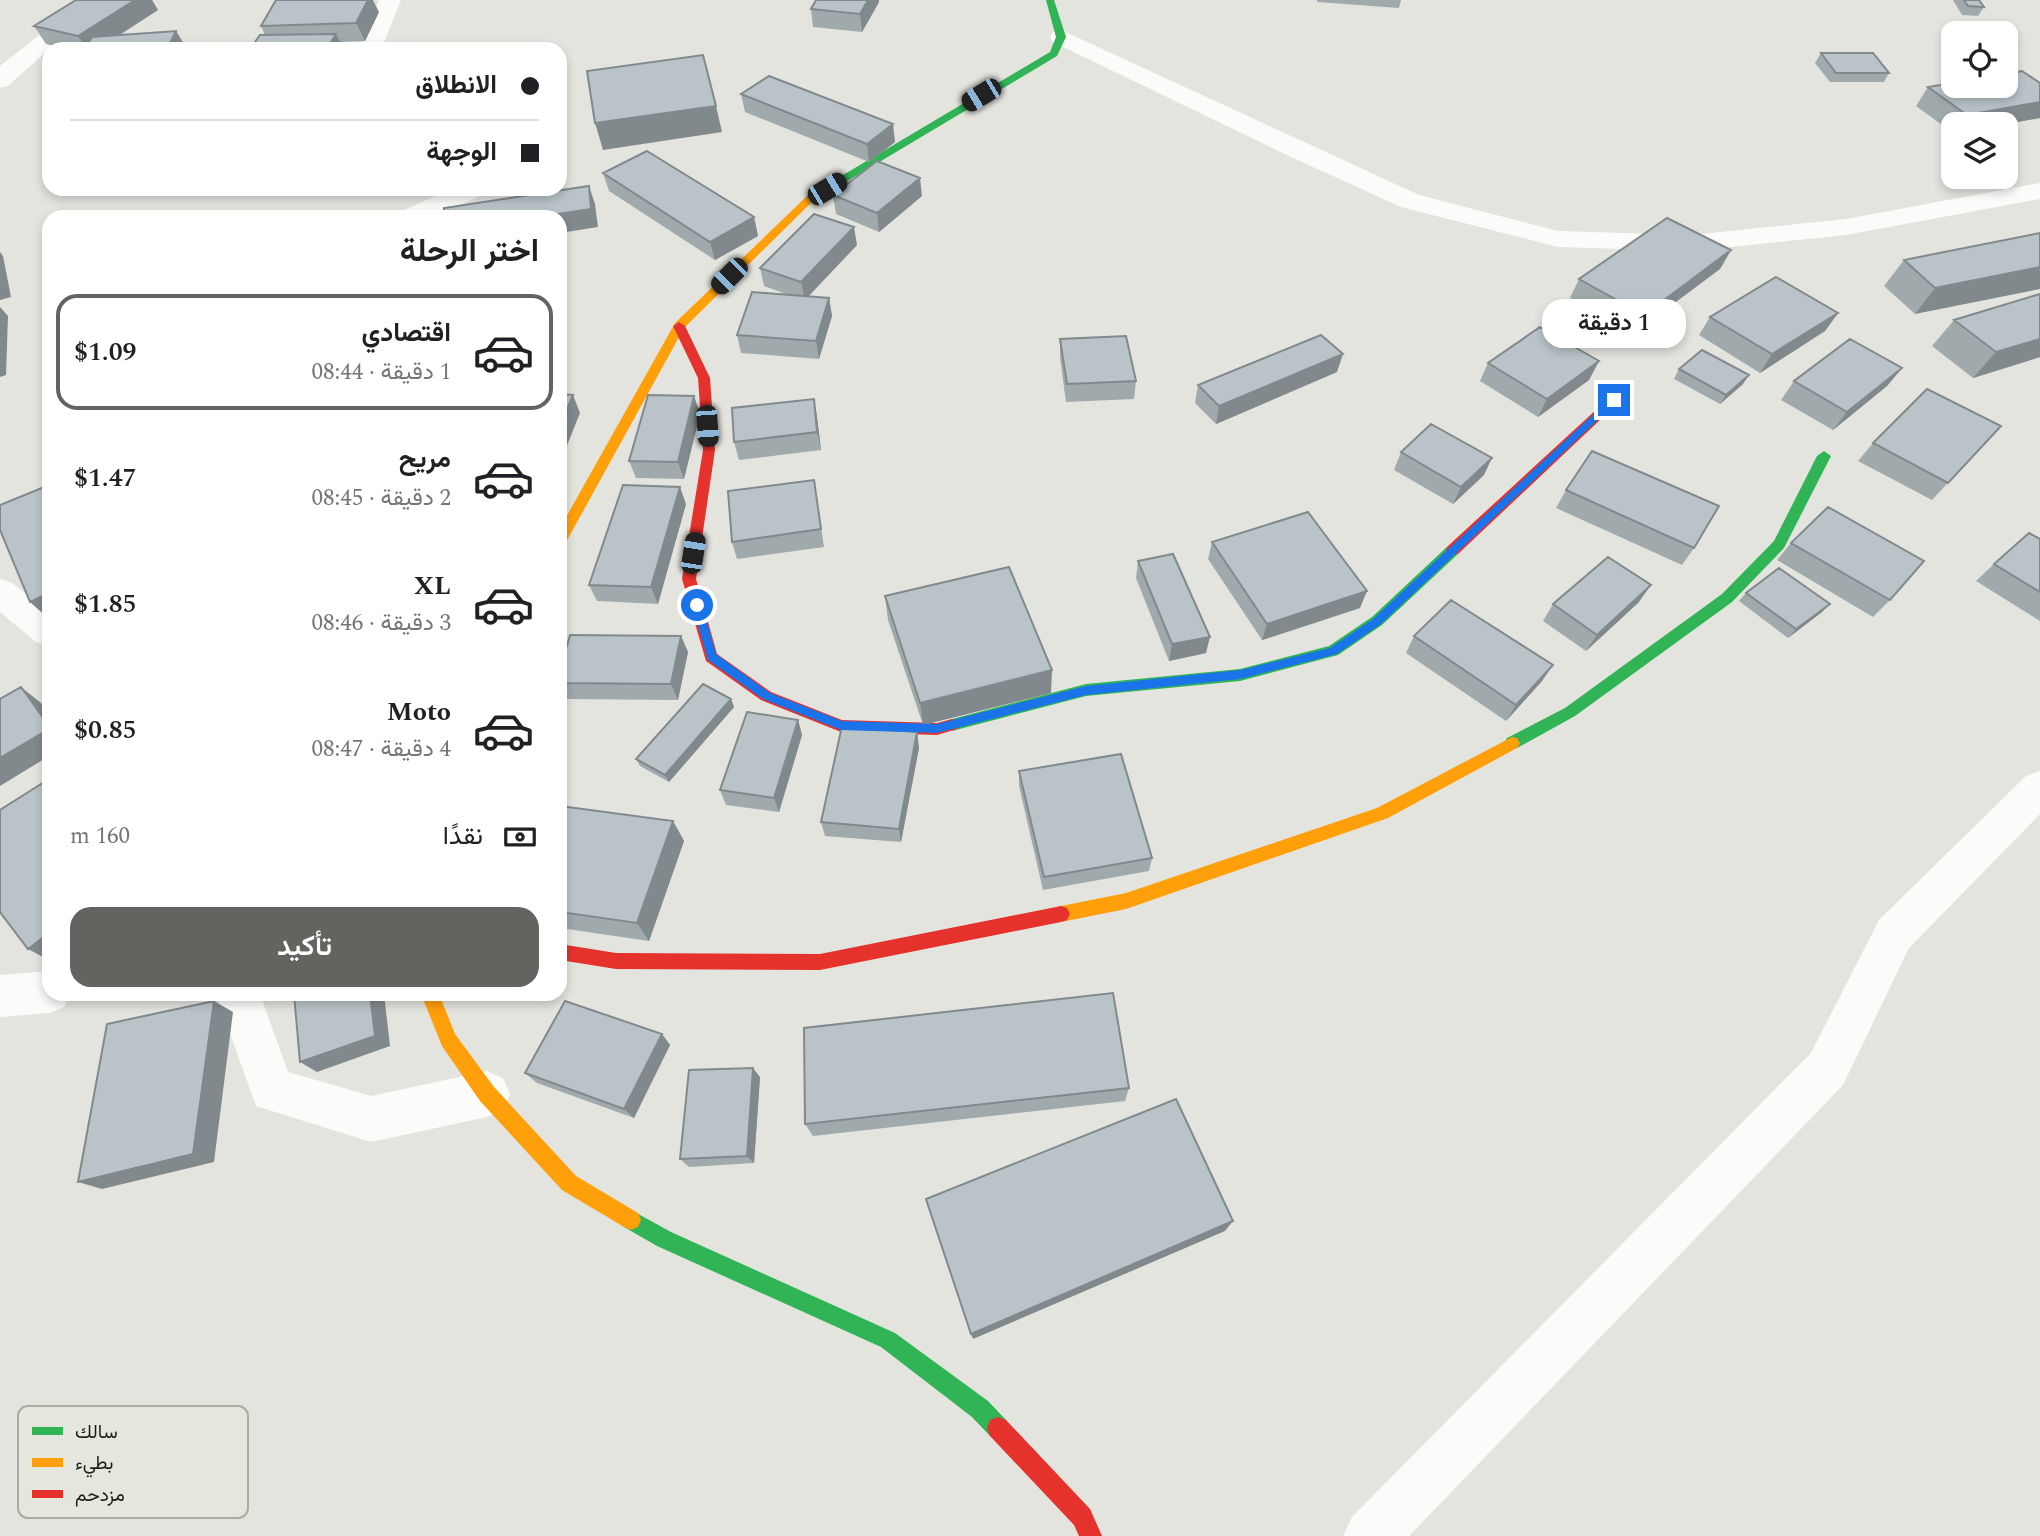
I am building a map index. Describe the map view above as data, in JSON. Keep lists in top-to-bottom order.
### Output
{
  "legend": ["سالك", "بطيء", "مزدحم"],
  "page": {
    "banner": ["الانطلاق", "الوجهة"],
    "heading": "اختر الرحلة",
    "list": [
      {
        "name": "اقتصادي",
        "note": "1 دقيقة · 08:44",
        "value": "$1.09"
      },
      {
        "name": "مريح",
        "note": "2 دقيقة · 08:45",
        "value": "$1.47"
      },
      {
        "name": "XL",
        "note": "3 دقيقة · 08:46",
        "value": "$1.85"
      },
      {
        "name": "Moto",
        "note": "4 دقيقة · 08:47",
        "value": "$0.85"
      }
    ],
    "bubble": "1 دقيقة",
    "pay": ["نقدًا", "160 m"],
    "buttons": "تأكيد"
  }
}
